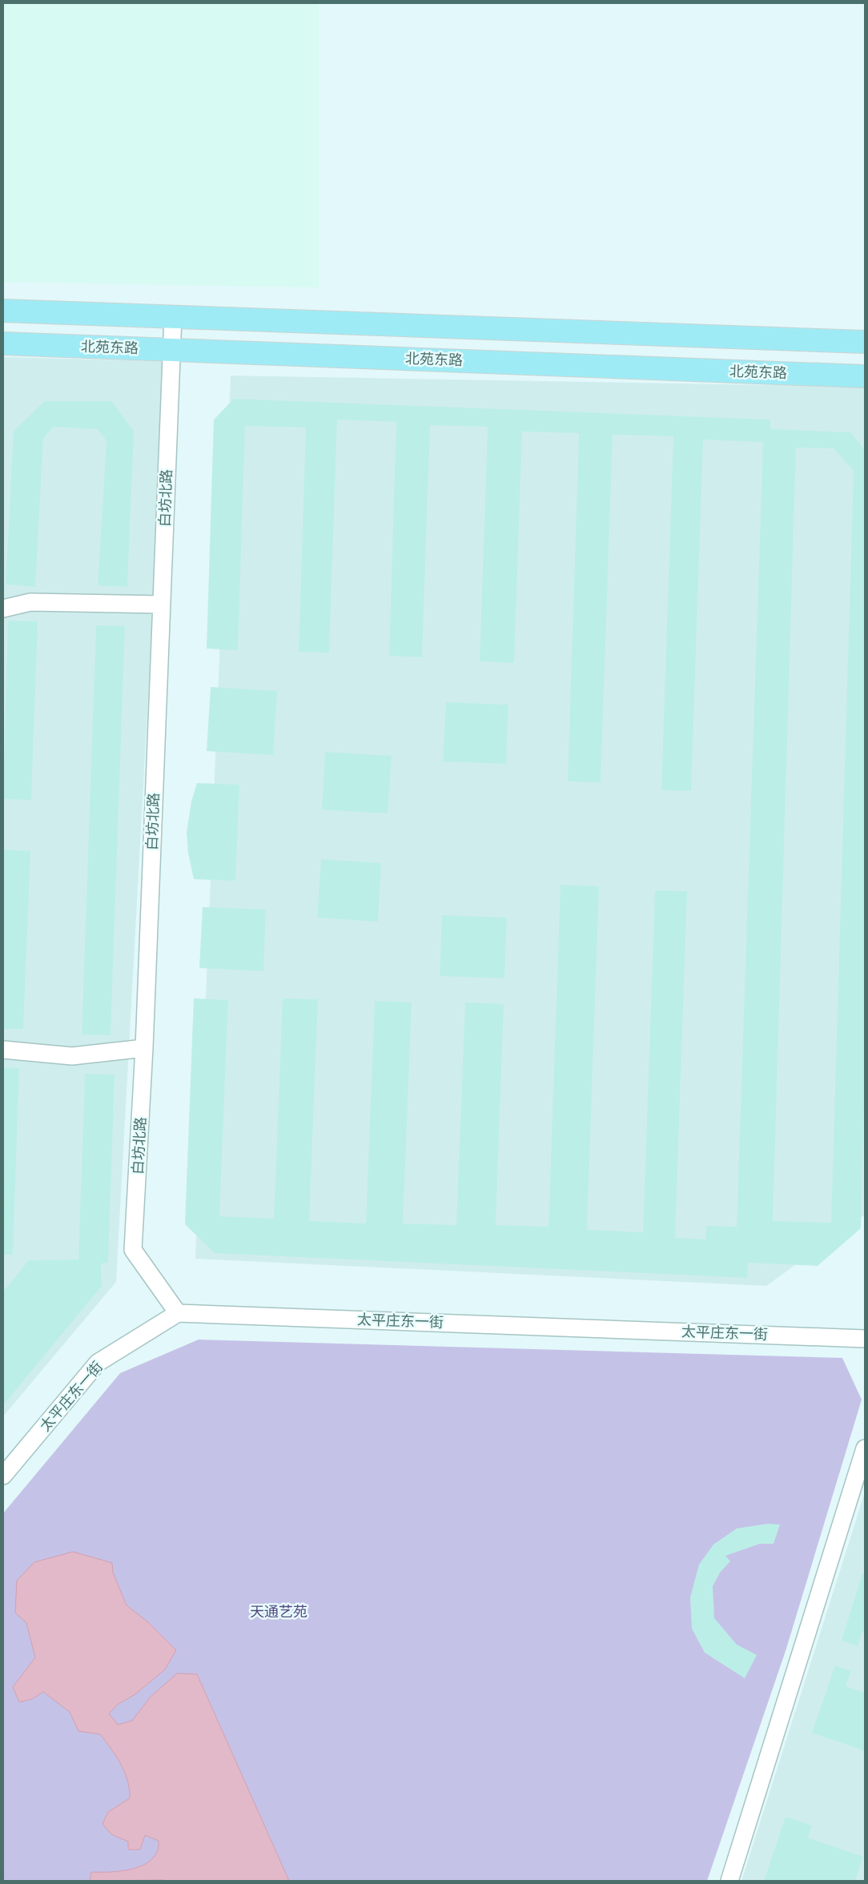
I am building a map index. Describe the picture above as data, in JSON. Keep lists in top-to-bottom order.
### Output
{
  "streets": {
    "main road": ["北苑东路"],
    "street": ["白坊北路", "太平庄东一街"]
  },
  "crossings": [
    ["北苑东路", "白坊北路"],
    ["白坊北路", "太平庄东一街"]
  ],
  "parks": ["天通艺苑"]
}
